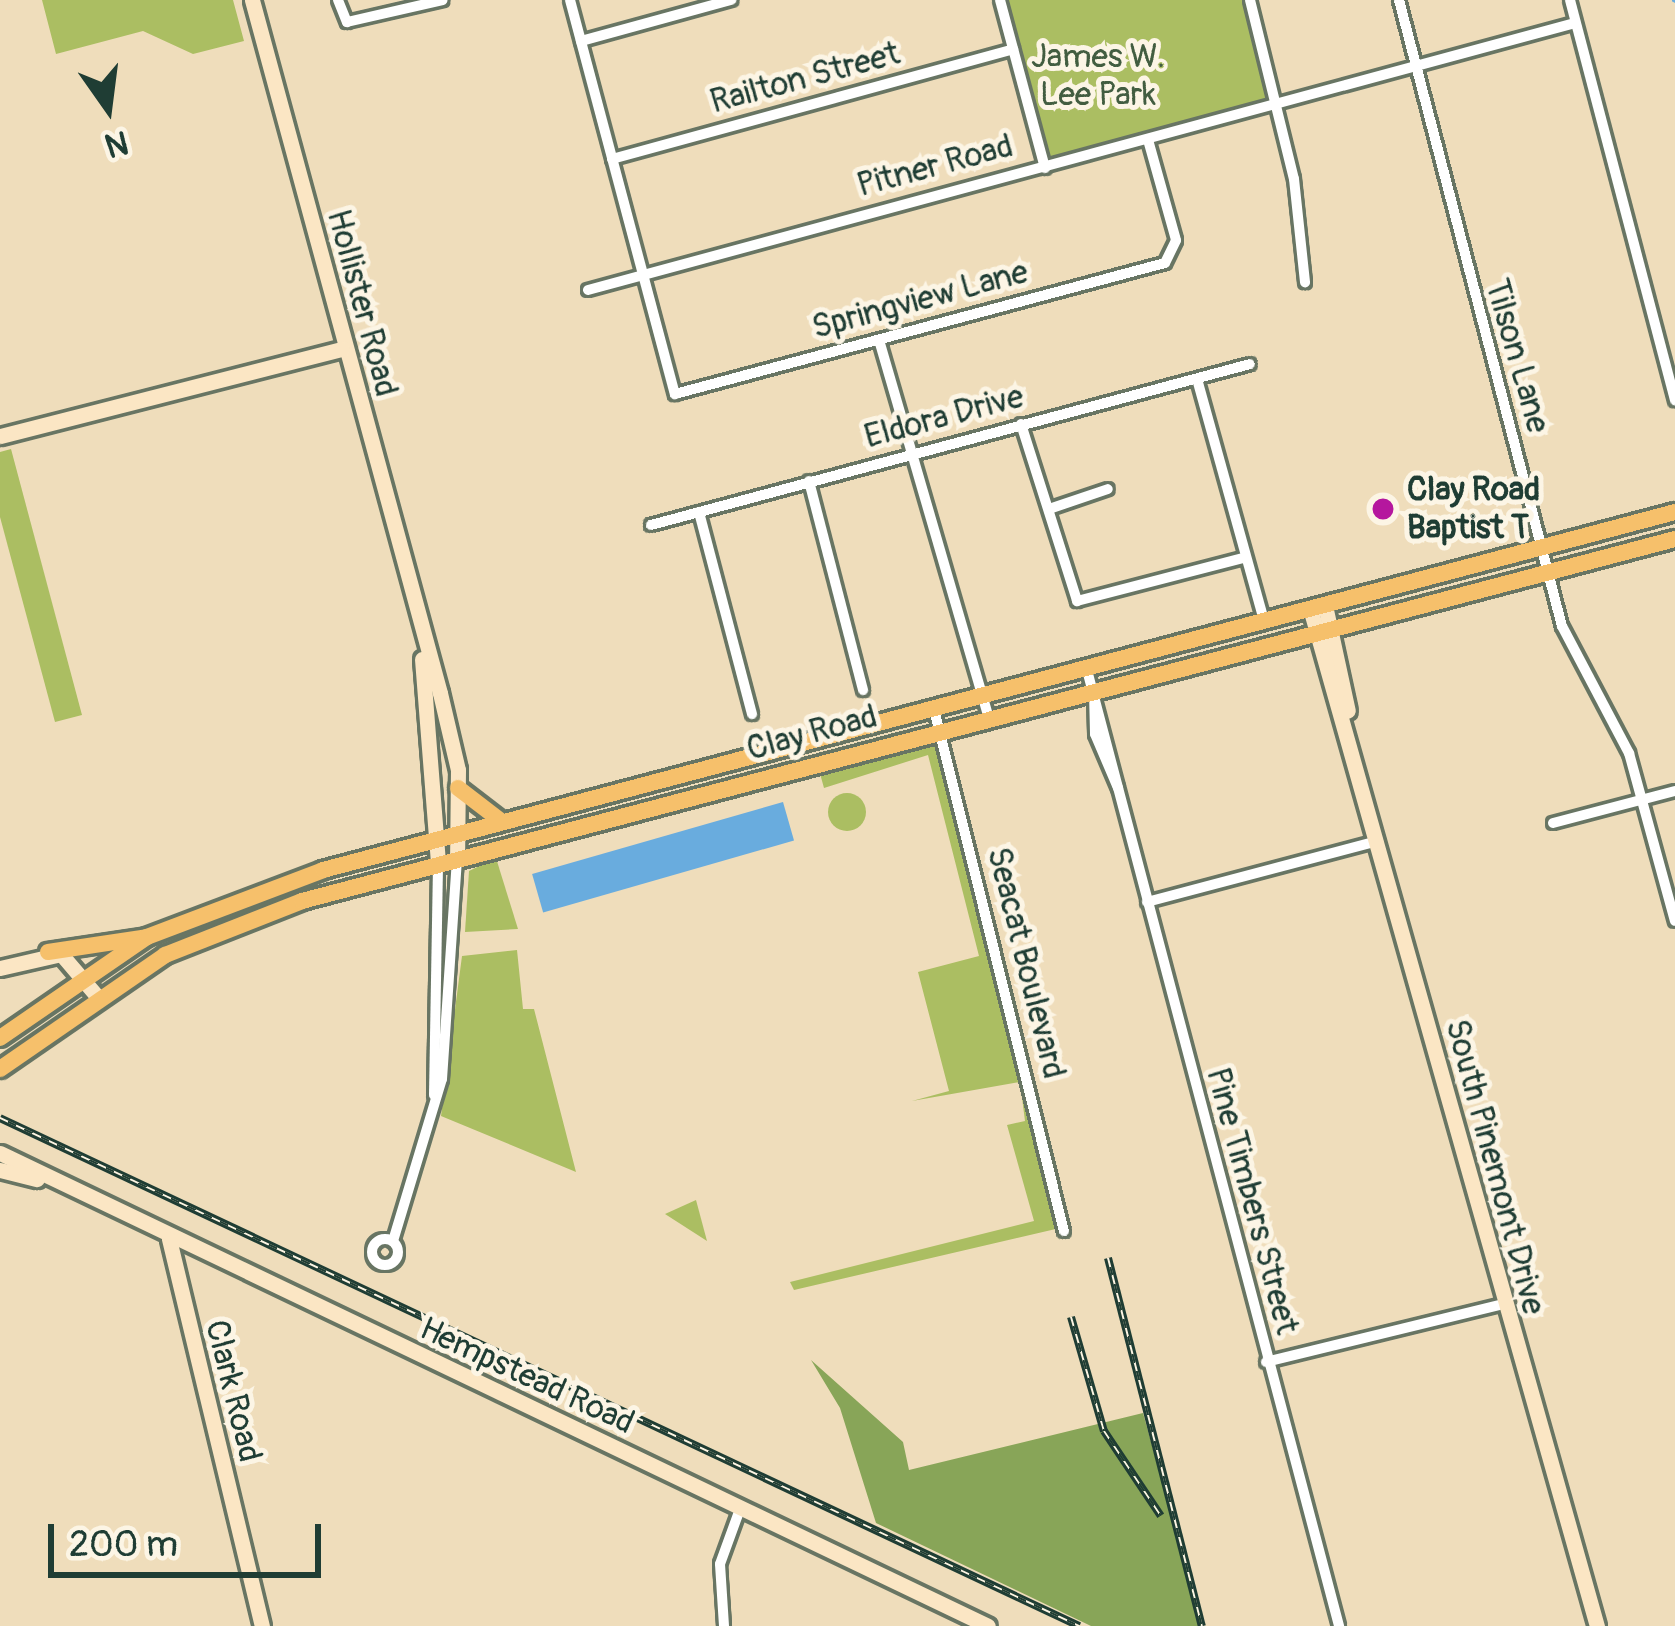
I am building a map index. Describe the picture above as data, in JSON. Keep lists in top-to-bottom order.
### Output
{
  "streets": {
    "main road": ["Clay Road"],
    "street": [
      "Railton Street",
      "Pitner Road",
      "Springview Lane",
      "Hollister Road",
      "Tilson Lane",
      "Eldora Drive",
      "Seacat Boulevard",
      "South Pinemont Drive",
      "Pine Timbers Street",
      "Hempstead Road",
      "Clark Road"
    ]
  },
  "crossings": [
    ["Pitner Road", "Springview Lane"],
    ["Pitner Road", "Tilson Lane"],
    ["Hollister Road", "Clay Road"],
    ["Tilson Lane", "Clay Road"],
    ["Clay Road", "Seacat Boulevard"],
    ["Clay Road", "South Pinemont Drive"],
    ["Clay Road", "Pine Timbers Street"],
    ["Hempstead Road", "Clark Road"]
  ],
  "parks": ["James W. Lee Park"],
  "places": ["Clay Road Baptist T"],
  "scale_bar": "200 m",
  "north": "bottom"
}
